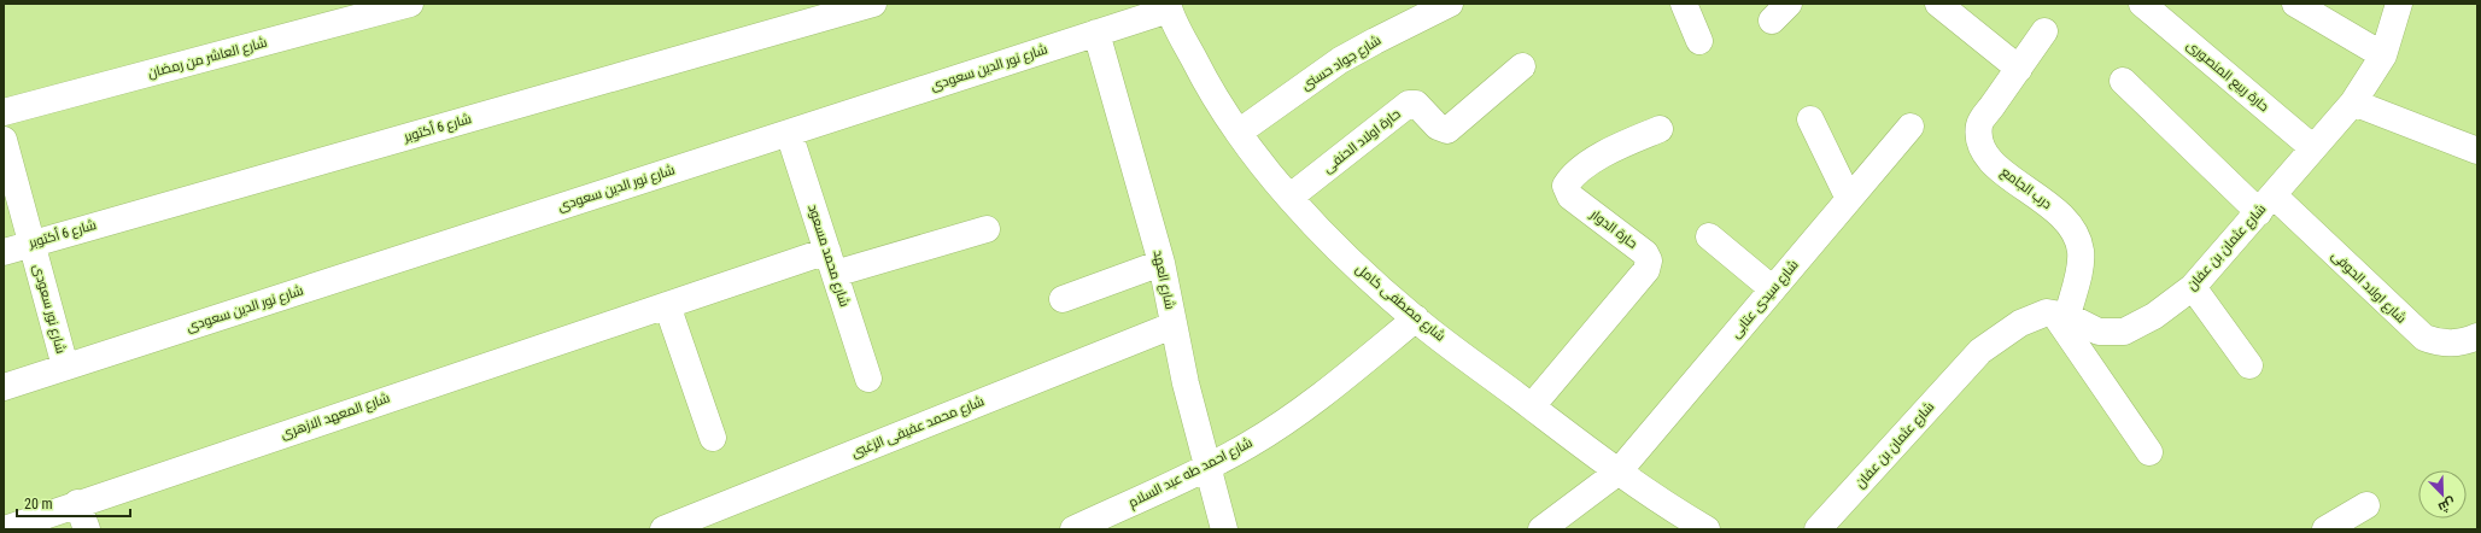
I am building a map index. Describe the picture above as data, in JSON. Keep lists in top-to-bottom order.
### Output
{
  "streets": {
    "street": [
      "شارع العاشر من رمضان",
      "شارع جواد حسنى",
      "شارع نور الدين سعودى",
      "حارة ربيع المنصورى",
      "شارع 6 أكتوبر",
      "حارة اولاد الحنفى",
      "درب الجامع",
      "حارة الدوار",
      "شارع عثمان بن عفان",
      "شارع محمد مسعود",
      "شارع العهد",
      "شارع اولاد الحوفى",
      "شارع سيدى عتابى",
      "شارع مصطفى كامل",
      "شارع نور سعودى",
      "شارع المعهد الازهرى",
      "شارع محمد عفيفى الزغبى",
      "شارع احمد طه عبد السلام"
    ]
  },
  "crossings": [
    ["شارع جواد حسنى", "شارع مصطفى كامل"],
    ["شارع نور الدين سعودى", "شارع محمد مسعود"],
    ["شارع نور الدين سعودى", "شارع العهد"],
    ["شارع نور الدين سعودى", "شارع مصطفى كامل"],
    ["شارع نور الدين سعودى", "شارع نور سعودى"],
    ["حارة ربيع المنصورى", "شارع عثمان بن عفان"],
    ["شارع 6 أكتوبر", "شارع نور سعودى"],
    ["حارة اولاد الحنفى", "شارع مصطفى كامل"],
    ["درب الجامع", "شارع عثمان بن عفان"],
    ["حارة الدوار", "شارع مصطفى كامل"],
    ["شارع عثمان بن عفان", "شارع اولاد الحوفى"],
    ["شارع محمد مسعود", "شارع المعهد الازهرى"],
    ["شارع العهد", "شارع محمد عفيفى الزغبى"],
    ["شارع العهد", "شارع احمد طه عبد السلام"],
    ["شارع سيدى عتابى", "شارع مصطفى كامل"],
    ["شارع مصطفى كامل", "شارع احمد طه عبد السلام"]
  ],
  "scale_bar": "20 m",
  "north": "bottom right"
}
